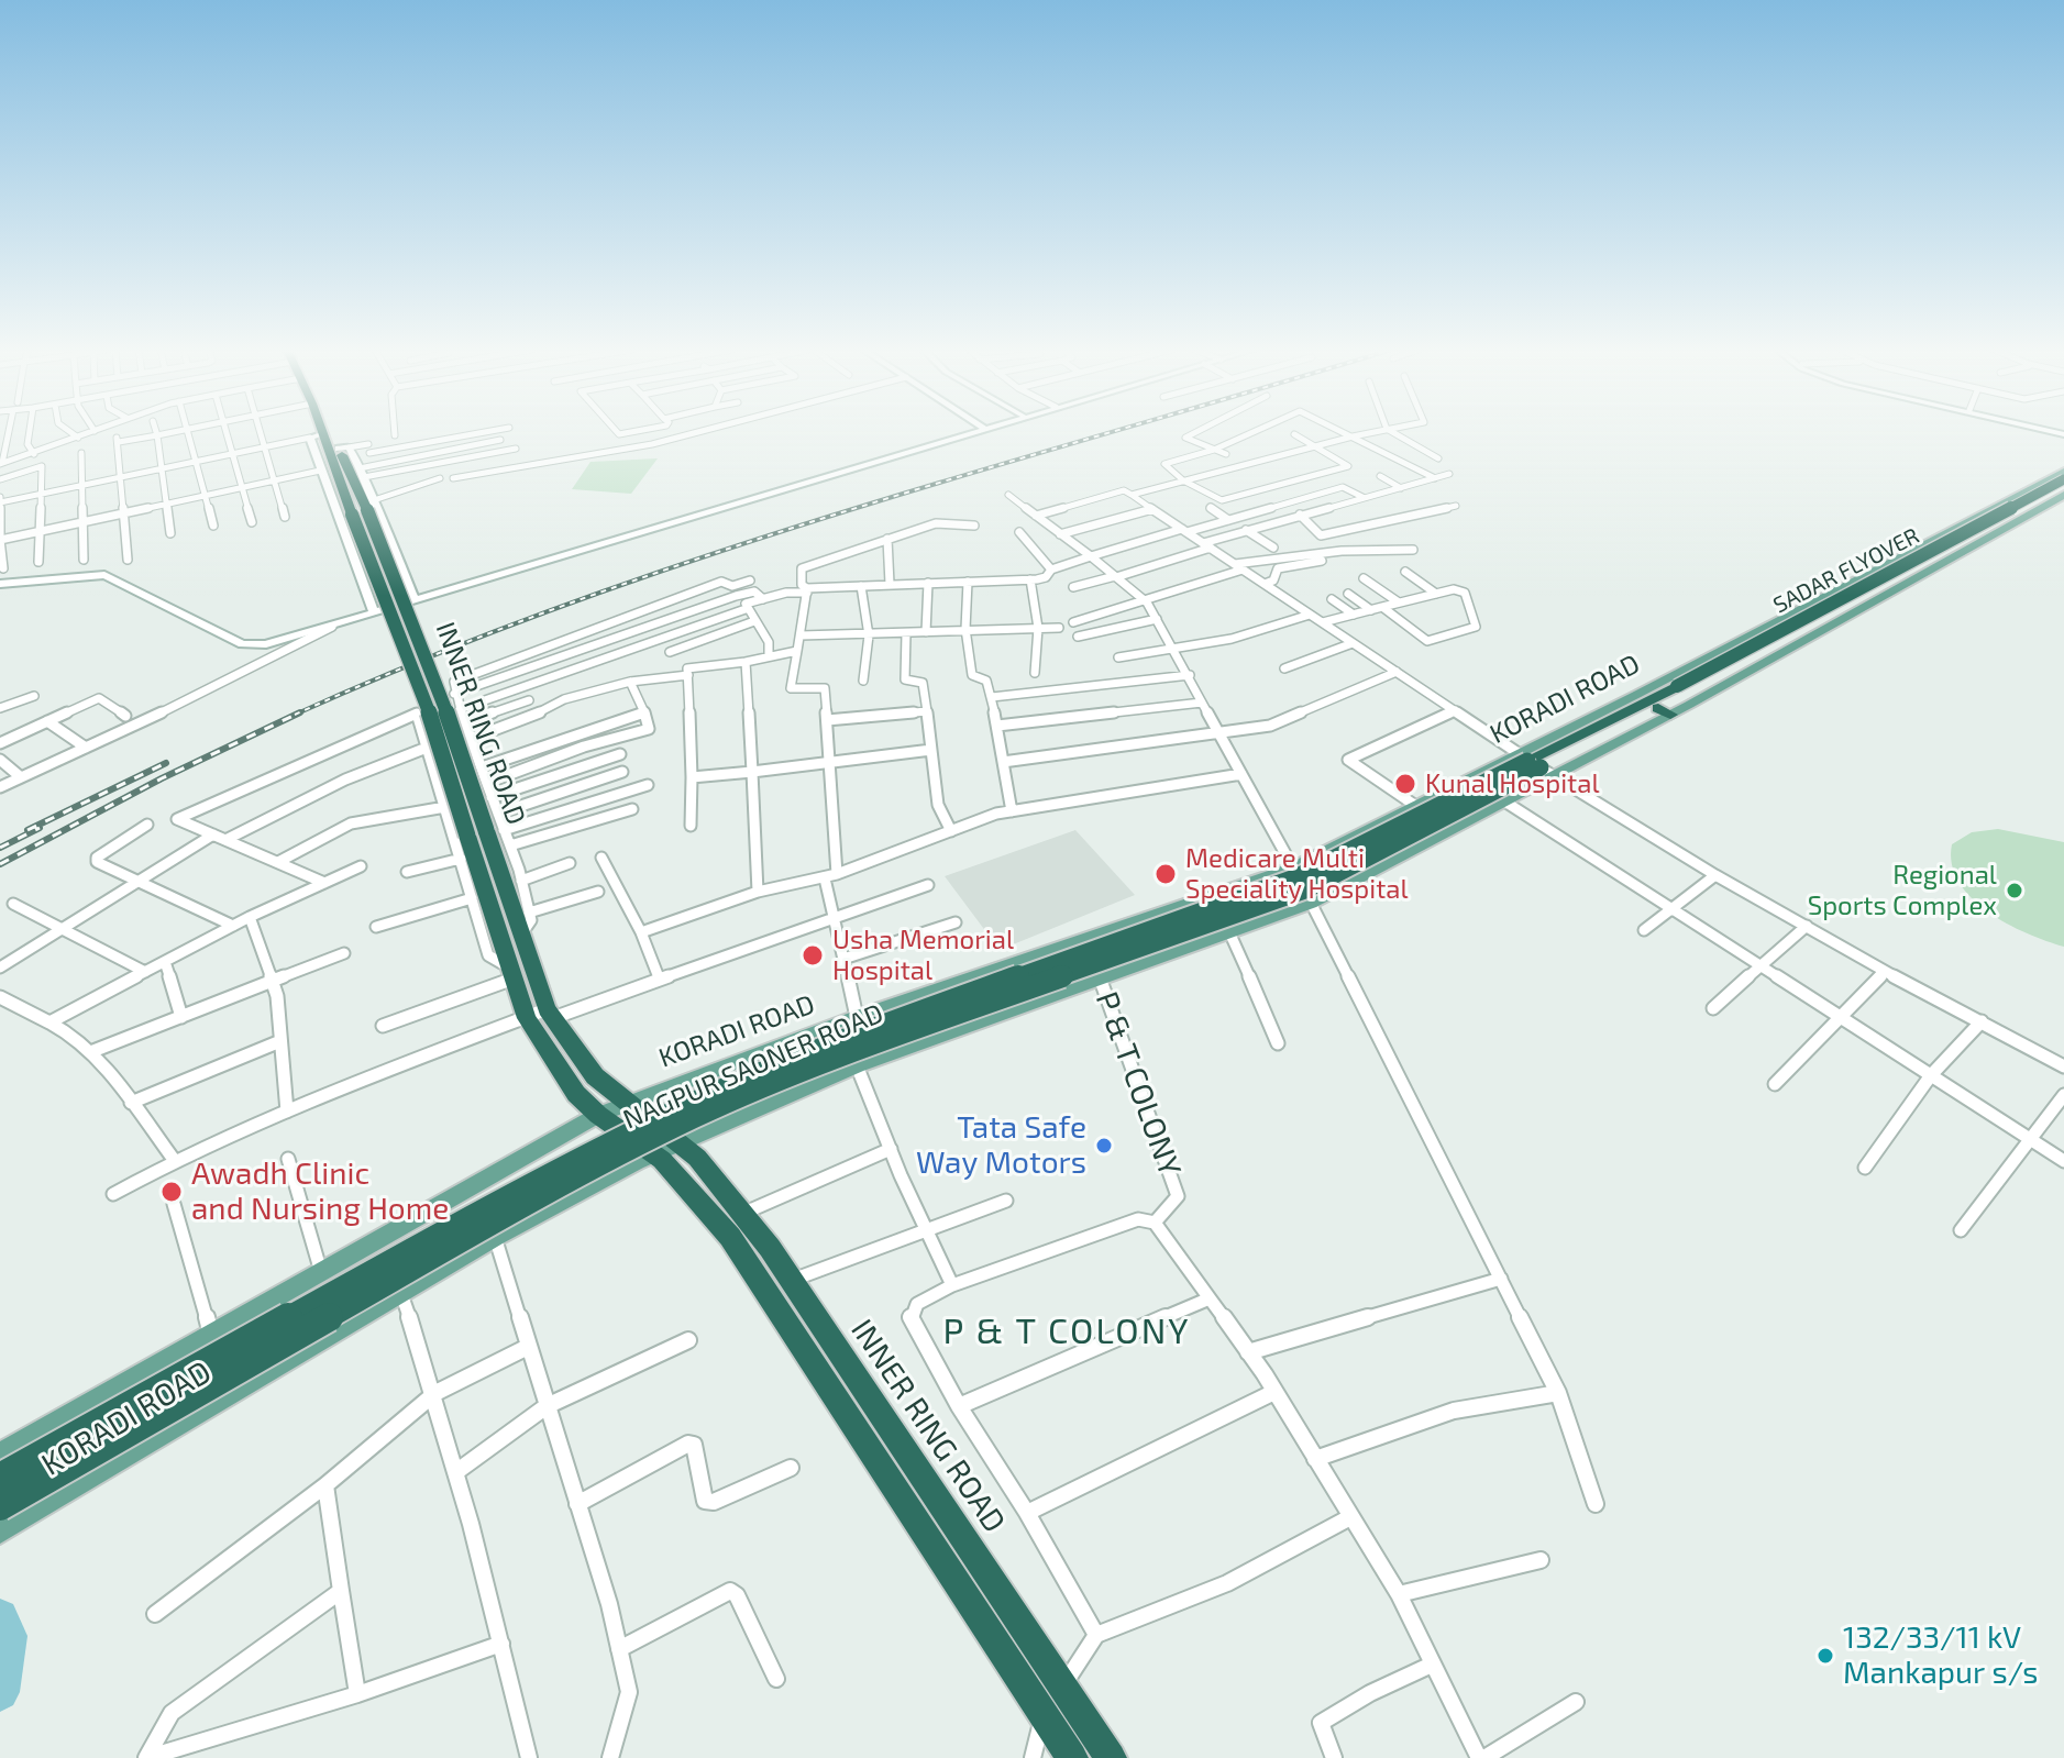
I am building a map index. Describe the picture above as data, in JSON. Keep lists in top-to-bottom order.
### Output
{
  "streets": {
    "highway": ["SADAR FLYOVER", "INNER RING ROAD", "NAGPUR SAONER ROAD"],
    "main road": ["KORADI ROAD"],
    "street": ["P & T COLONY"]
  },
  "crossings": [
    ["SADAR FLYOVER", "KORADI ROAD"],
    ["SADAR FLYOVER", "NAGPUR SAONER ROAD"],
    ["KORADI ROAD", "INNER RING ROAD"],
    ["KORADI ROAD", "NAGPUR SAONER ROAD"],
    ["KORADI ROAD", "P & T COLONY"]
  ],
  "districts": ["P & T COLONY"],
  "places": [
    "Kunal Hospital",
    "Medicare Multi Speciality Hospital",
    "Regional Sports Complex",
    "Usha Memorial Hospital",
    "Tata Safe Way Motors",
    "Awadh Clinic and Nursing Home",
    "132/33/11 kV Mankapur s/s"
  ]
}
